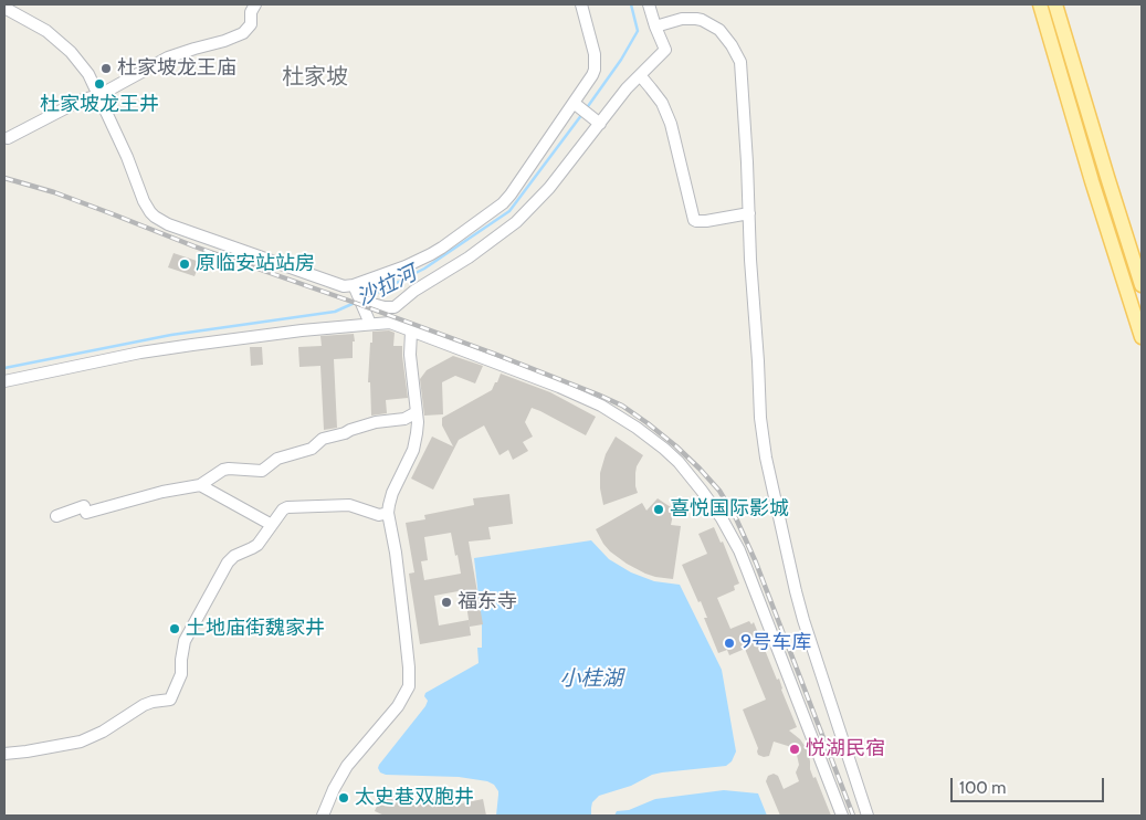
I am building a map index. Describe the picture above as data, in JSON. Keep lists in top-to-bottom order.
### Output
{
  "districts": ["杜家坡"],
  "water": ["沙拉河", "小桂湖"],
  "places": [
    "杜家坡龙王庙",
    "杜家坡龙王井",
    "原临安站站房",
    "喜悦国际影城",
    "福东寺",
    "土地庙街魏家井",
    "9号车库",
    "悦湖民宿",
    "太史巷双胞井"
  ],
  "scale_bar": "100 m"
}
